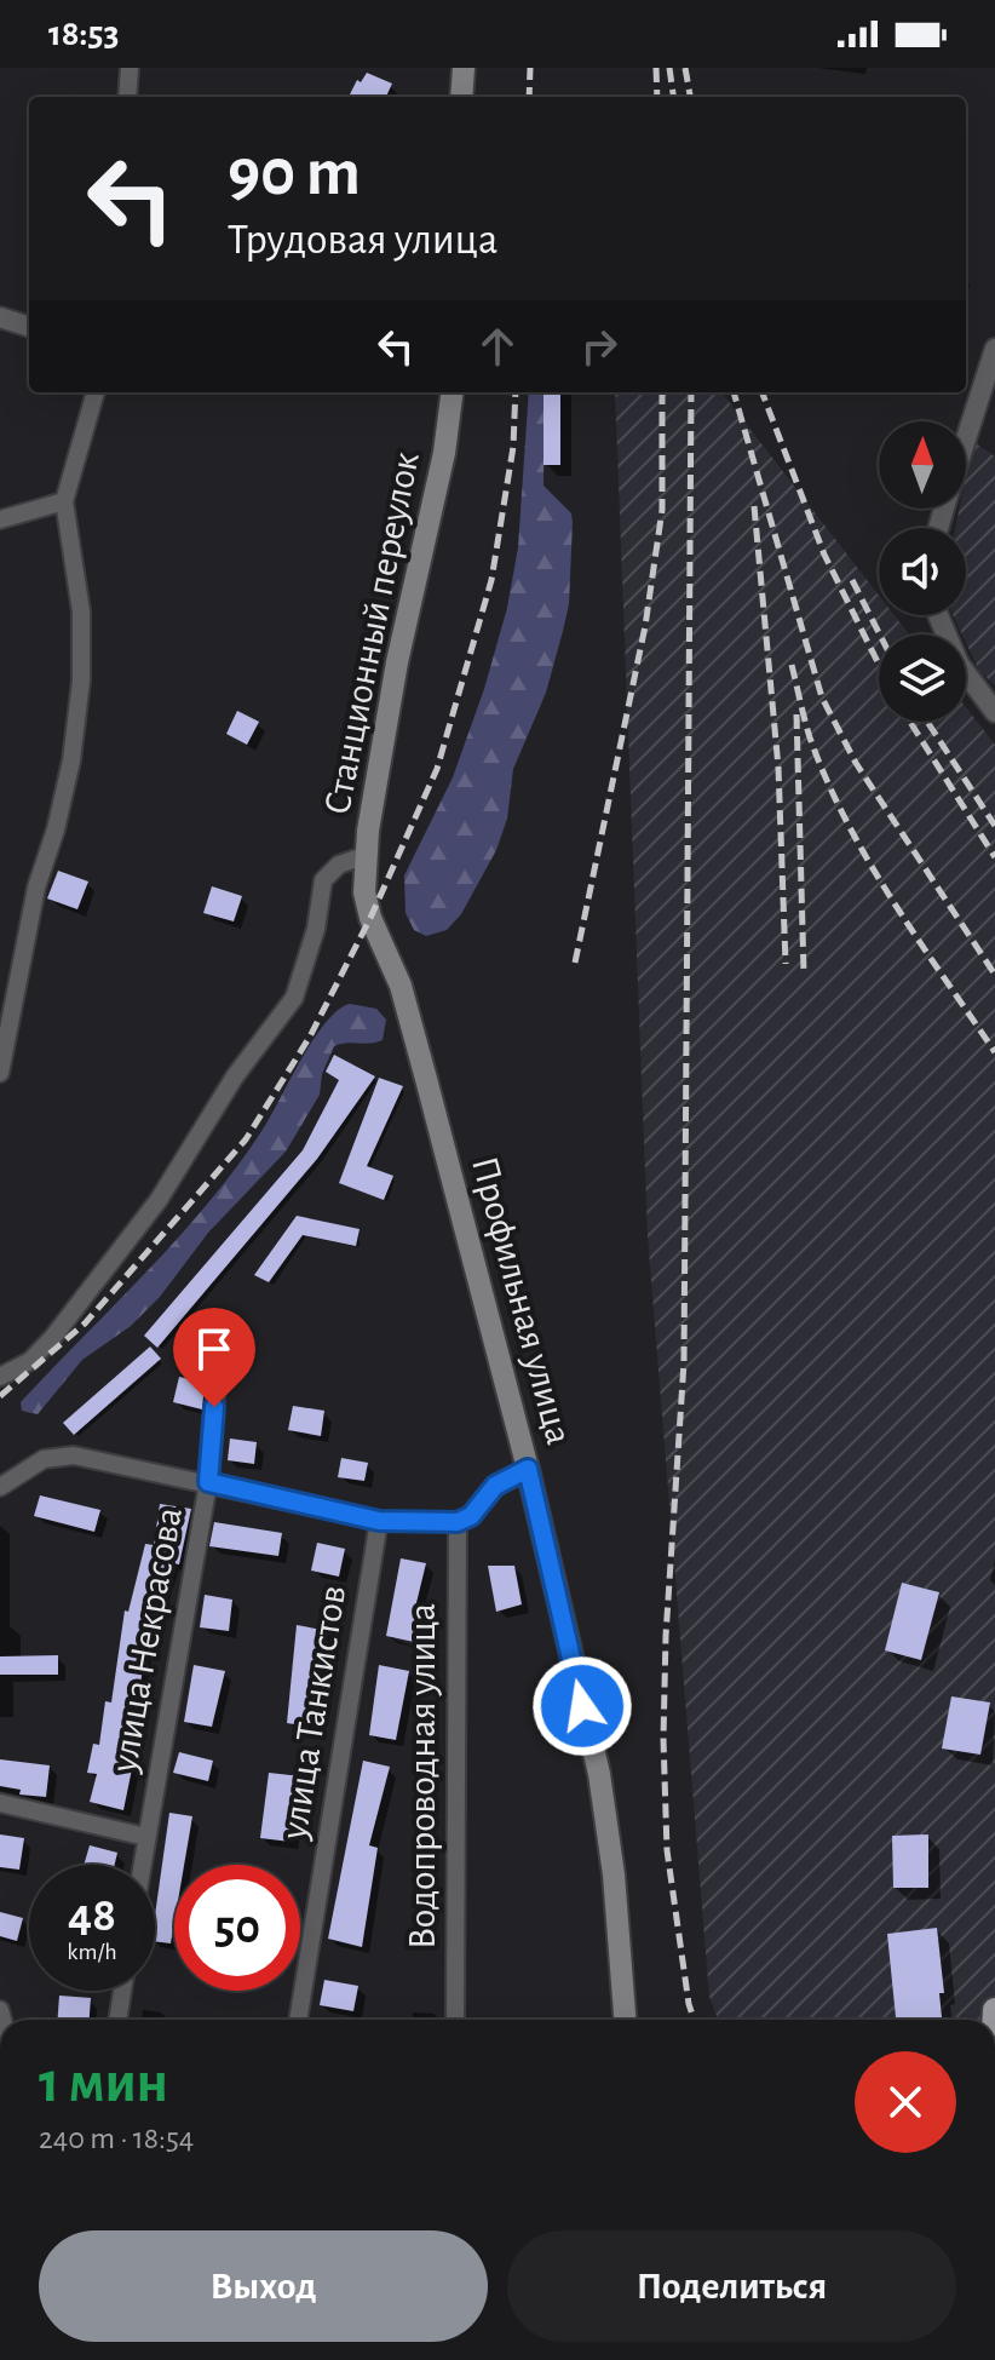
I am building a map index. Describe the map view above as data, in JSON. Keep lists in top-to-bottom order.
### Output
{
  "streets": {
    "main road": ["Станционный переулок", "Профильная улица"],
    "street": ["улица Некрасова", "улица Танкистов", "Водопроводная улица"]
  },
  "crossings": [
    ["Станционный переулок", "Профильная улица"]
  ],
  "north": "top",
  "page": {
    "status": "18:53",
    "turn": ["90 m", "Трудовая улица"],
    "speed": "48 km/h",
    "limit": "50",
    "heading": ["1 мин", "240 m · 18:54"],
    "buttons": ["Выход", "Поделиться"]
  }
}
